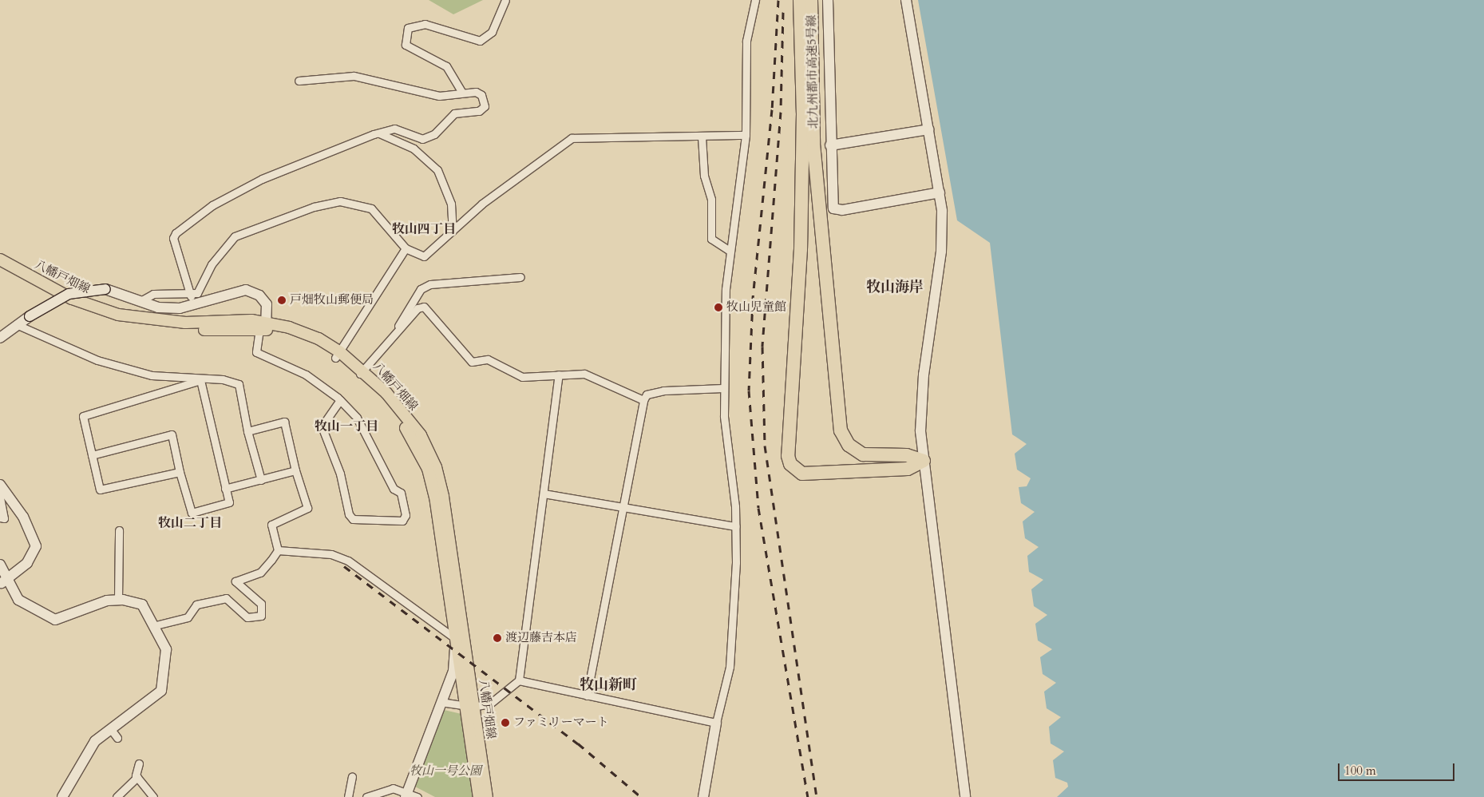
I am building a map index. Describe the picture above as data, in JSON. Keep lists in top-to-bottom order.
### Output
{
  "streets": {
    "highway": ["北九州都市高速5号線"],
    "main road": ["八幡戸畑線"]
  },
  "districts": [
    "牧山四丁目",
    "牧山海岸",
    "牧山一丁目",
    "牧山二丁目",
    "牧山新町"
  ],
  "parks": ["牧山一号公園"],
  "places": [
    "戸畑牧山郵便局",
    "牧山児童館",
    "渡辺藤吉本店",
    "ファミリーマート"
  ],
  "scale_bar": "100 m"
}
